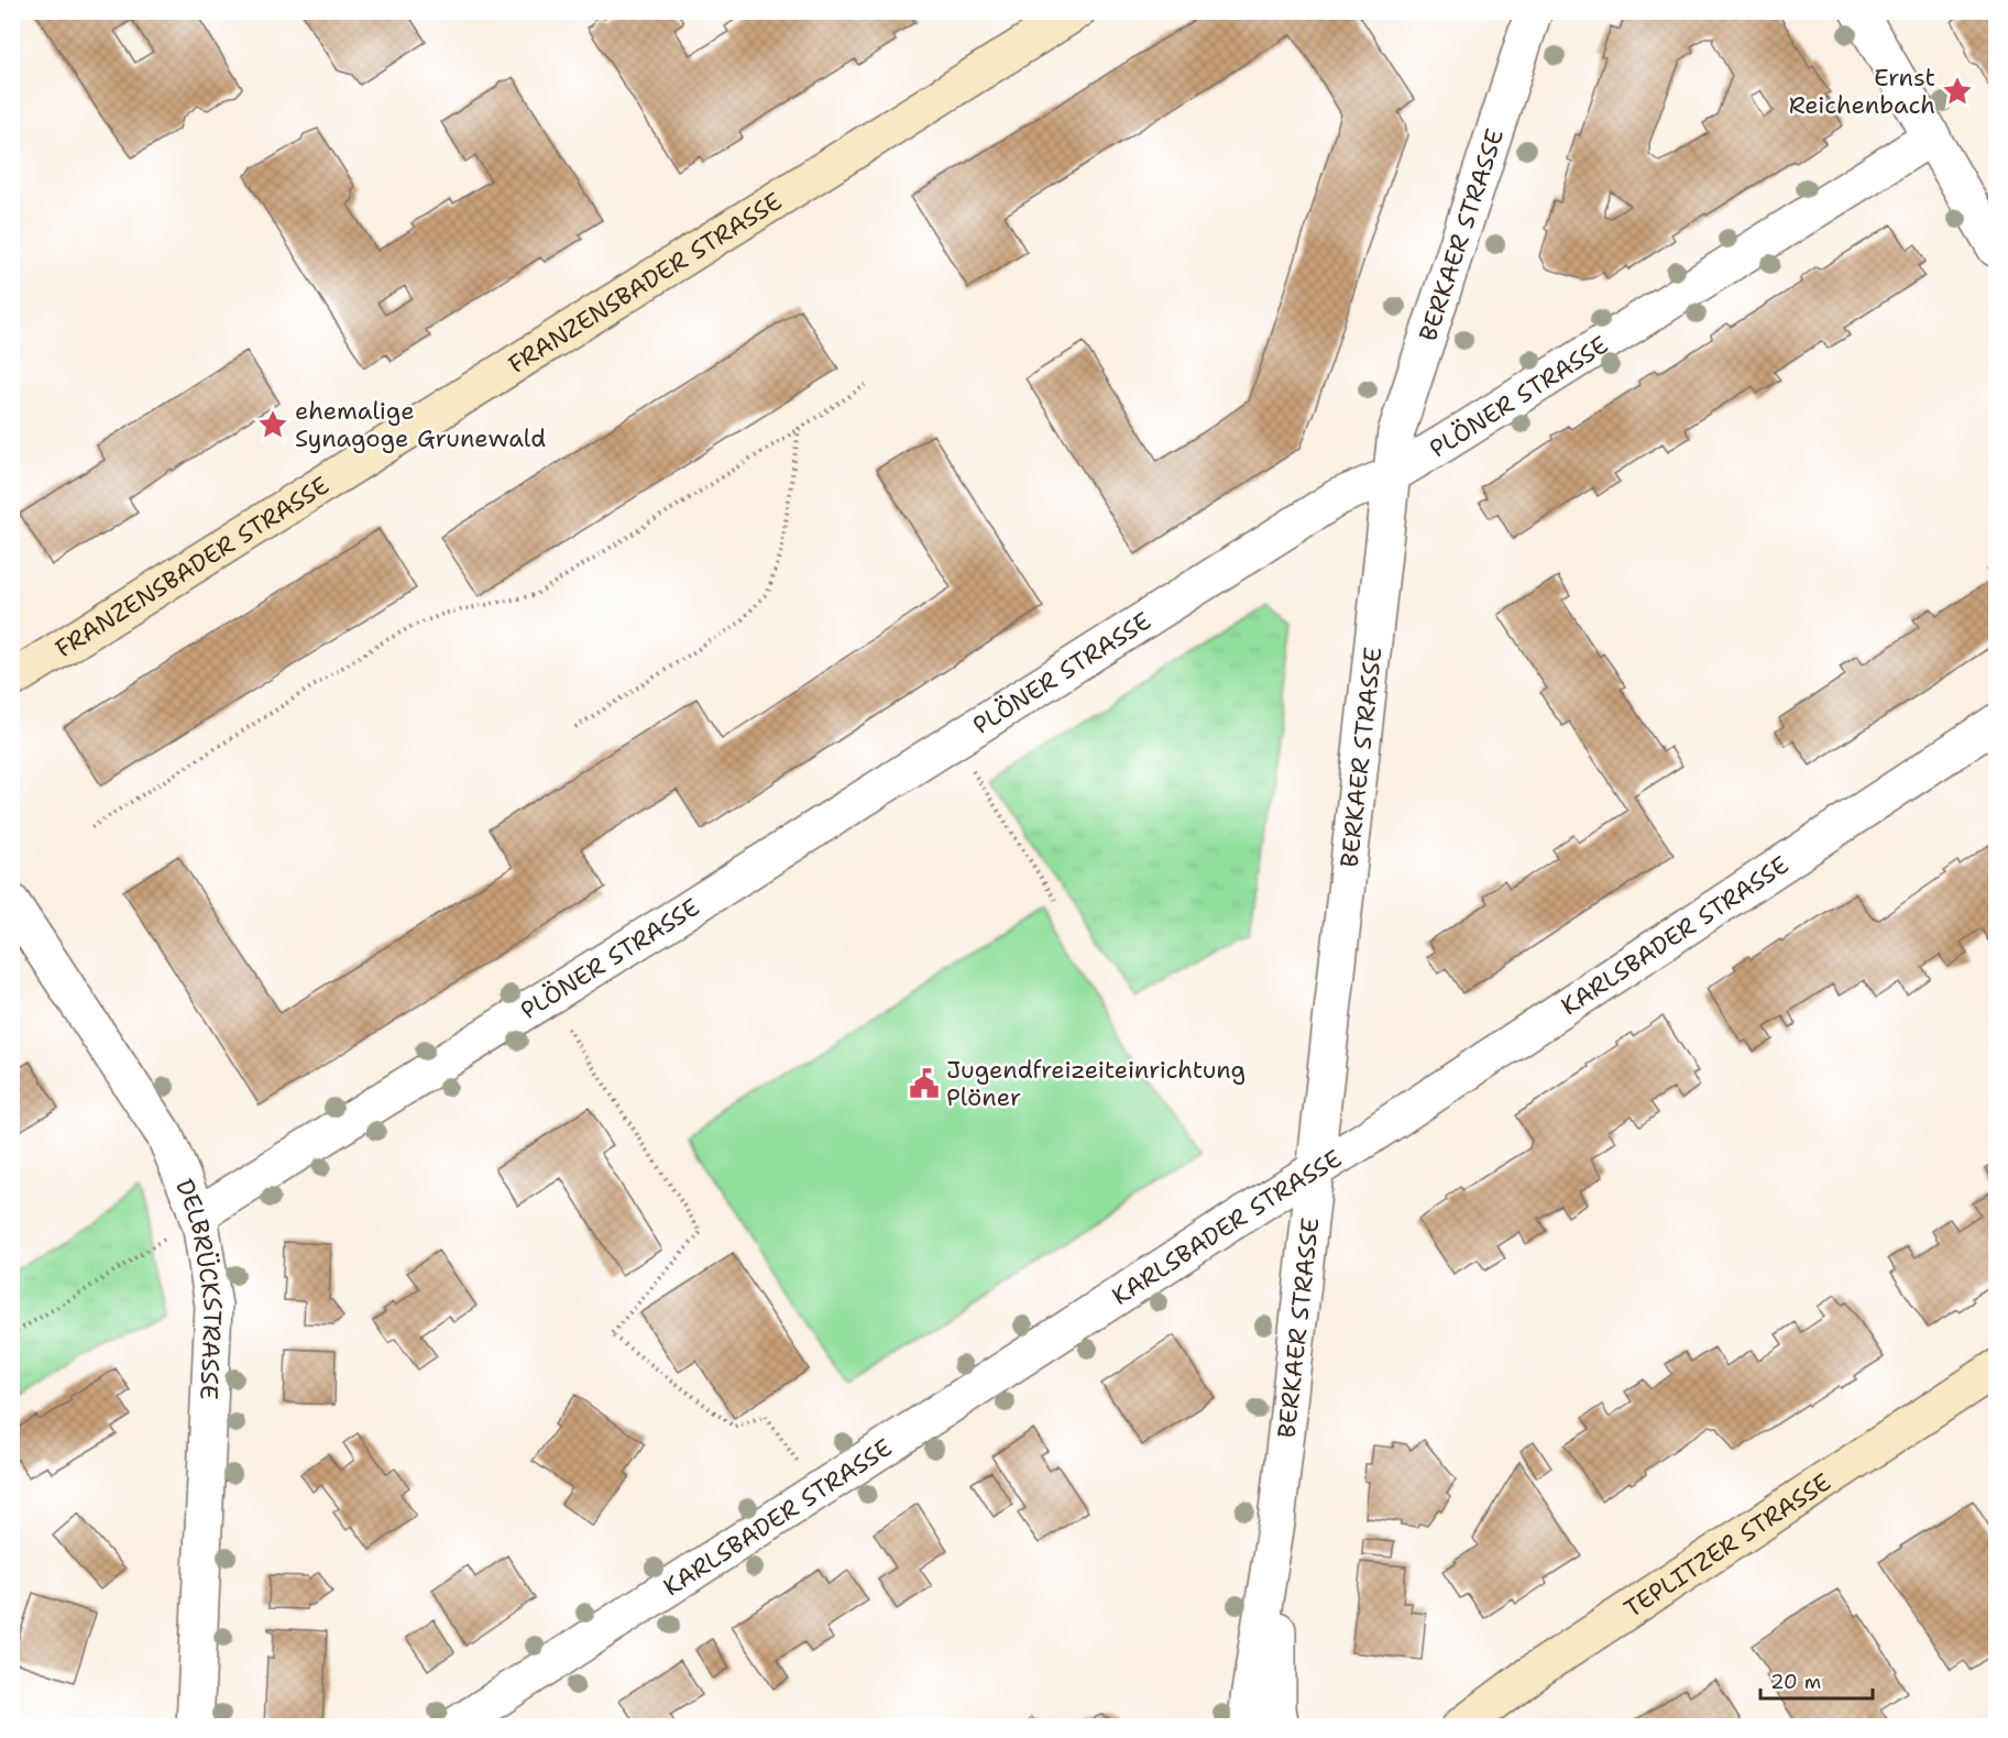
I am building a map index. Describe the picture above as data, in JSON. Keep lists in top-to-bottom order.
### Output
{
  "streets": {
    "street": [
      "BERKAER STRASSE",
      "FRANZENSBADER STRASSE",
      "PLÖNER STRASSE",
      "KARLSBADER STRASSE",
      "DELBRÜCKSTRASSE",
      "TEPLITZER STRASSE"
    ]
  },
  "crossings": [
    ["BERKAER STRASSE", "PLÖNER STRASSE"],
    ["BERKAER STRASSE", "KARLSBADER STRASSE"],
    ["PLÖNER STRASSE", "DELBRÜCKSTRASSE"]
  ],
  "places": {
    "place": ["Ernst Reichenbach", "ehemalige Synagoge Grunewald"],
    "public building": ["Jugendfreizeiteinrichtung Plöner"]
  },
  "scale_bar": "20 m"
}
